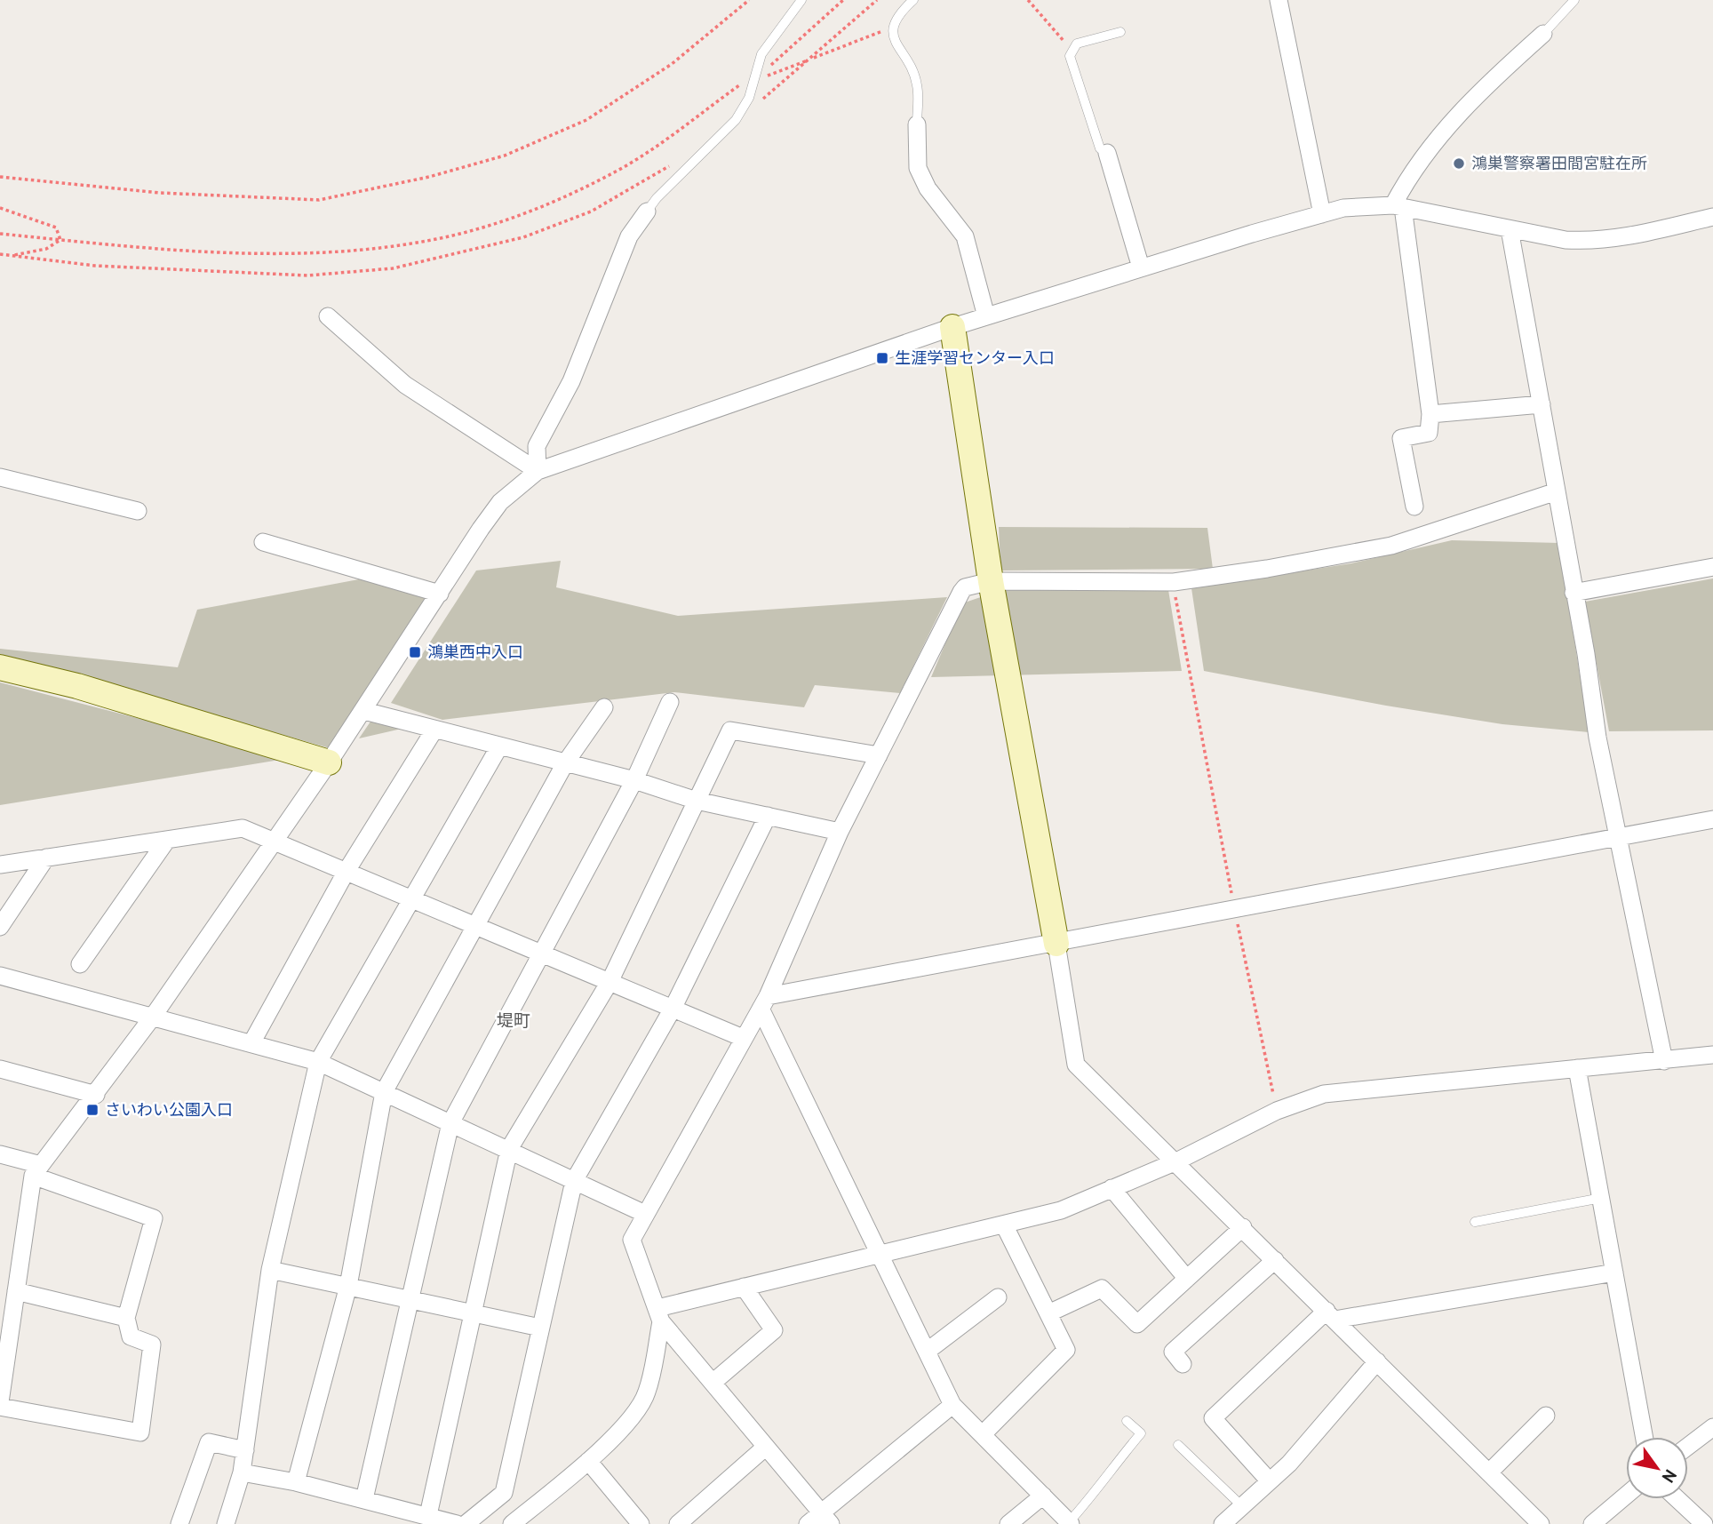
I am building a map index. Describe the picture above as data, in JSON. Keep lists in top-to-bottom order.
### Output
{
  "districts": ["堤町"],
  "places": {
    "other": ["鴻巣警察署田間宮駐在所"],
    "transit": ["生涯学習センター入口", "鴻巣西中入口", "さいわい公園入口"]
  },
  "north": "bottom right"
}
